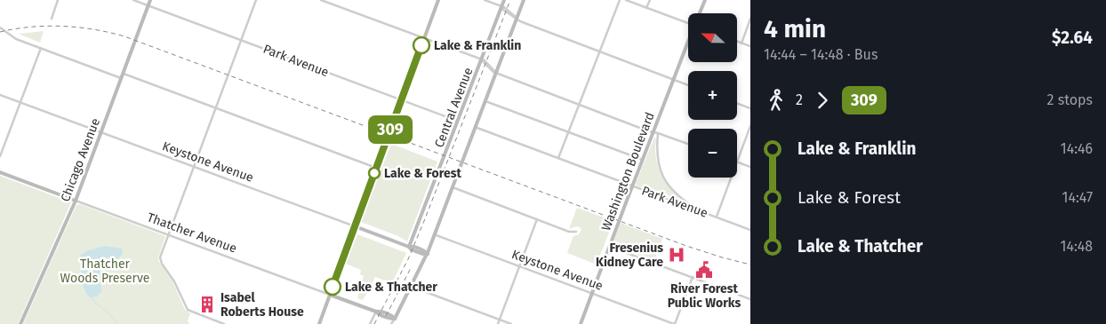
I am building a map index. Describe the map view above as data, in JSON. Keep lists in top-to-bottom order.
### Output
{
  "streets": {
    "street": [
      "Park Avenue",
      "Central Avenue",
      "Chicago Avenue",
      "Keystone Avenue",
      "Washington Boulevard",
      "Thatcher Avenue"
    ]
  },
  "crossings": [
    ["Park Avenue", "Central Avenue"],
    ["Park Avenue", "Chicago Avenue"],
    ["Park Avenue", "Washington Boulevard"],
    ["Central Avenue", "Keystone Avenue"],
    ["Chicago Avenue", "Keystone Avenue"],
    ["Chicago Avenue", "Thatcher Avenue"],
    ["Keystone Avenue", "Washington Boulevard"]
  ],
  "parks": ["Thatcher Woods Preserve"],
  "places": {
    "other": ["Lake & Franklin", "Lake & Forest", "Lake & Thatcher"],
    "hospital": ["Fresenius Kidney Care"],
    "public building": ["River Forest Public Works"],
    "building": ["Isabel Roberts House"]
  },
  "lines": ["bus line 309"],
  "north": "left",
  "page": {
    "on_map": "309",
    "heading": ["4 min", "14:44 – 14:48 · Bus", "$2.64"],
    "map_buttons": ["+", "−"],
    "legs": ["2", "309", "2 stops"],
    "list": [
      {
        "name": "Lake & Franklin",
        "value": "14:46"
      },
      {
        "name": "Lake & Forest",
        "value": "14:47"
      },
      {
        "name": "Lake & Thatcher",
        "value": "14:48"
      }
    ]
  }
}
